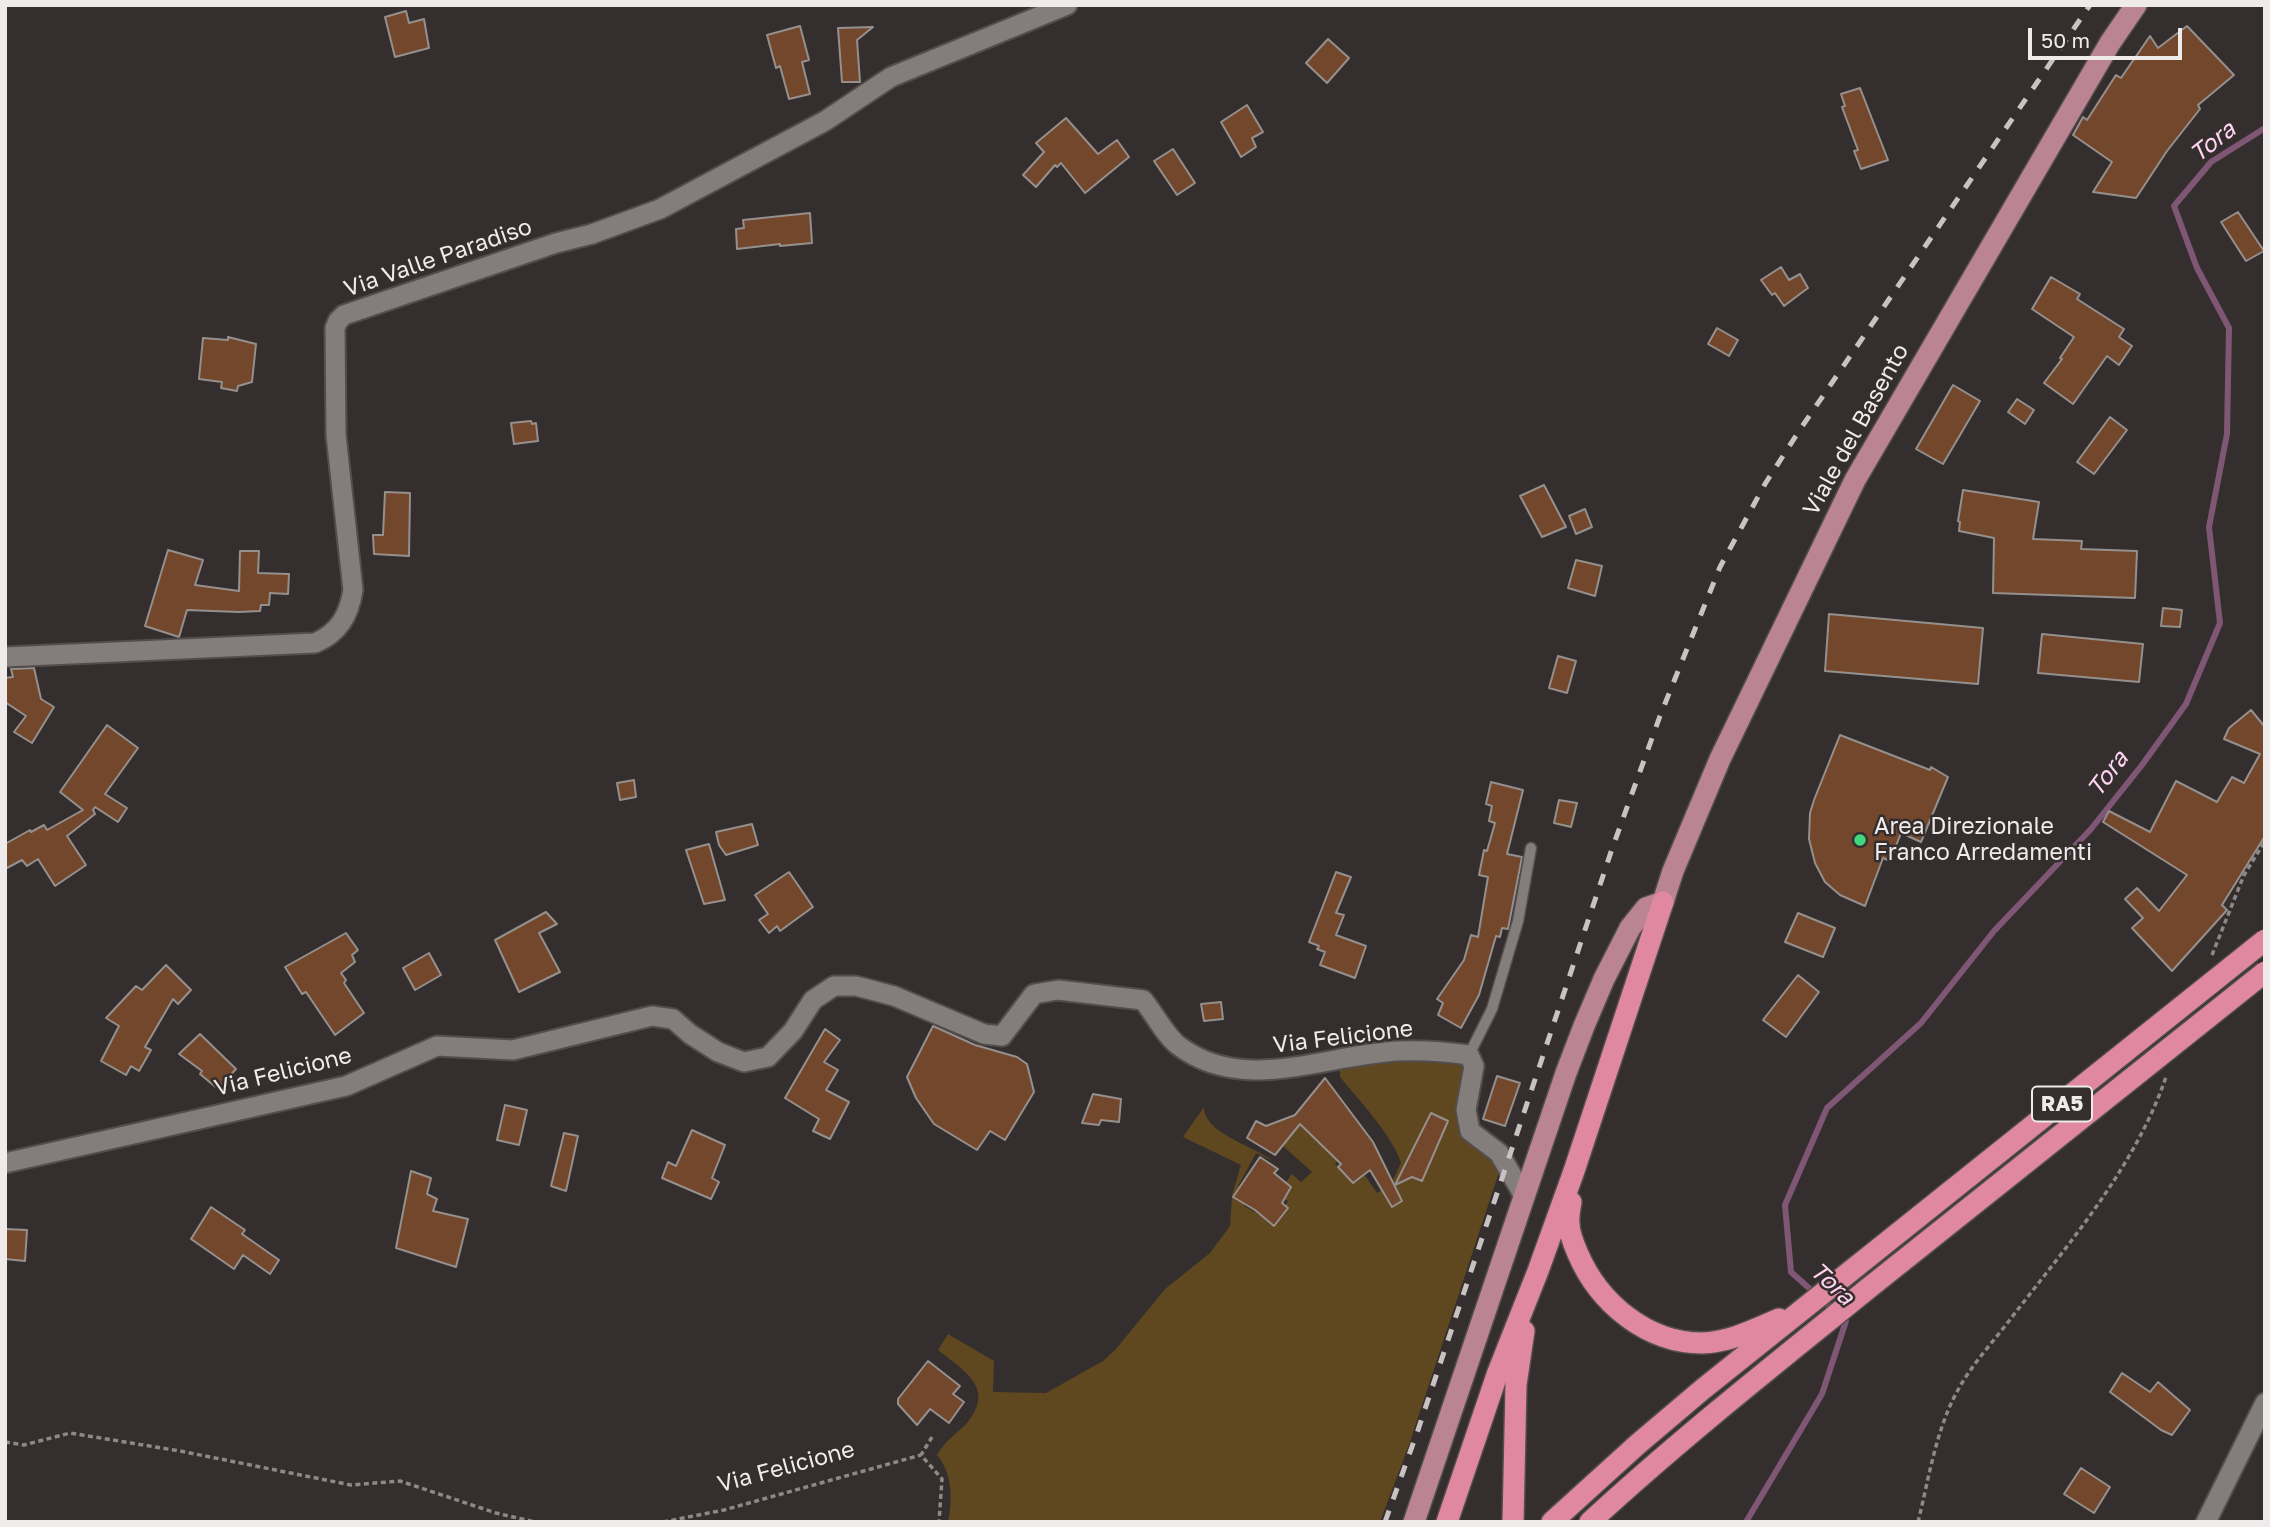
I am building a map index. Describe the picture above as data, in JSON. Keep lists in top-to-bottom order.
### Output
{
  "streets": {
    "highway": ["RA5"],
    "main road": ["Viale del Basento"],
    "street": ["Via Valle Paradiso", "Via Felicione"]
  },
  "water": ["Tora"],
  "places": ["Area Direzionale Franco Arredamenti"],
  "scale_bar": "50 m"
}
